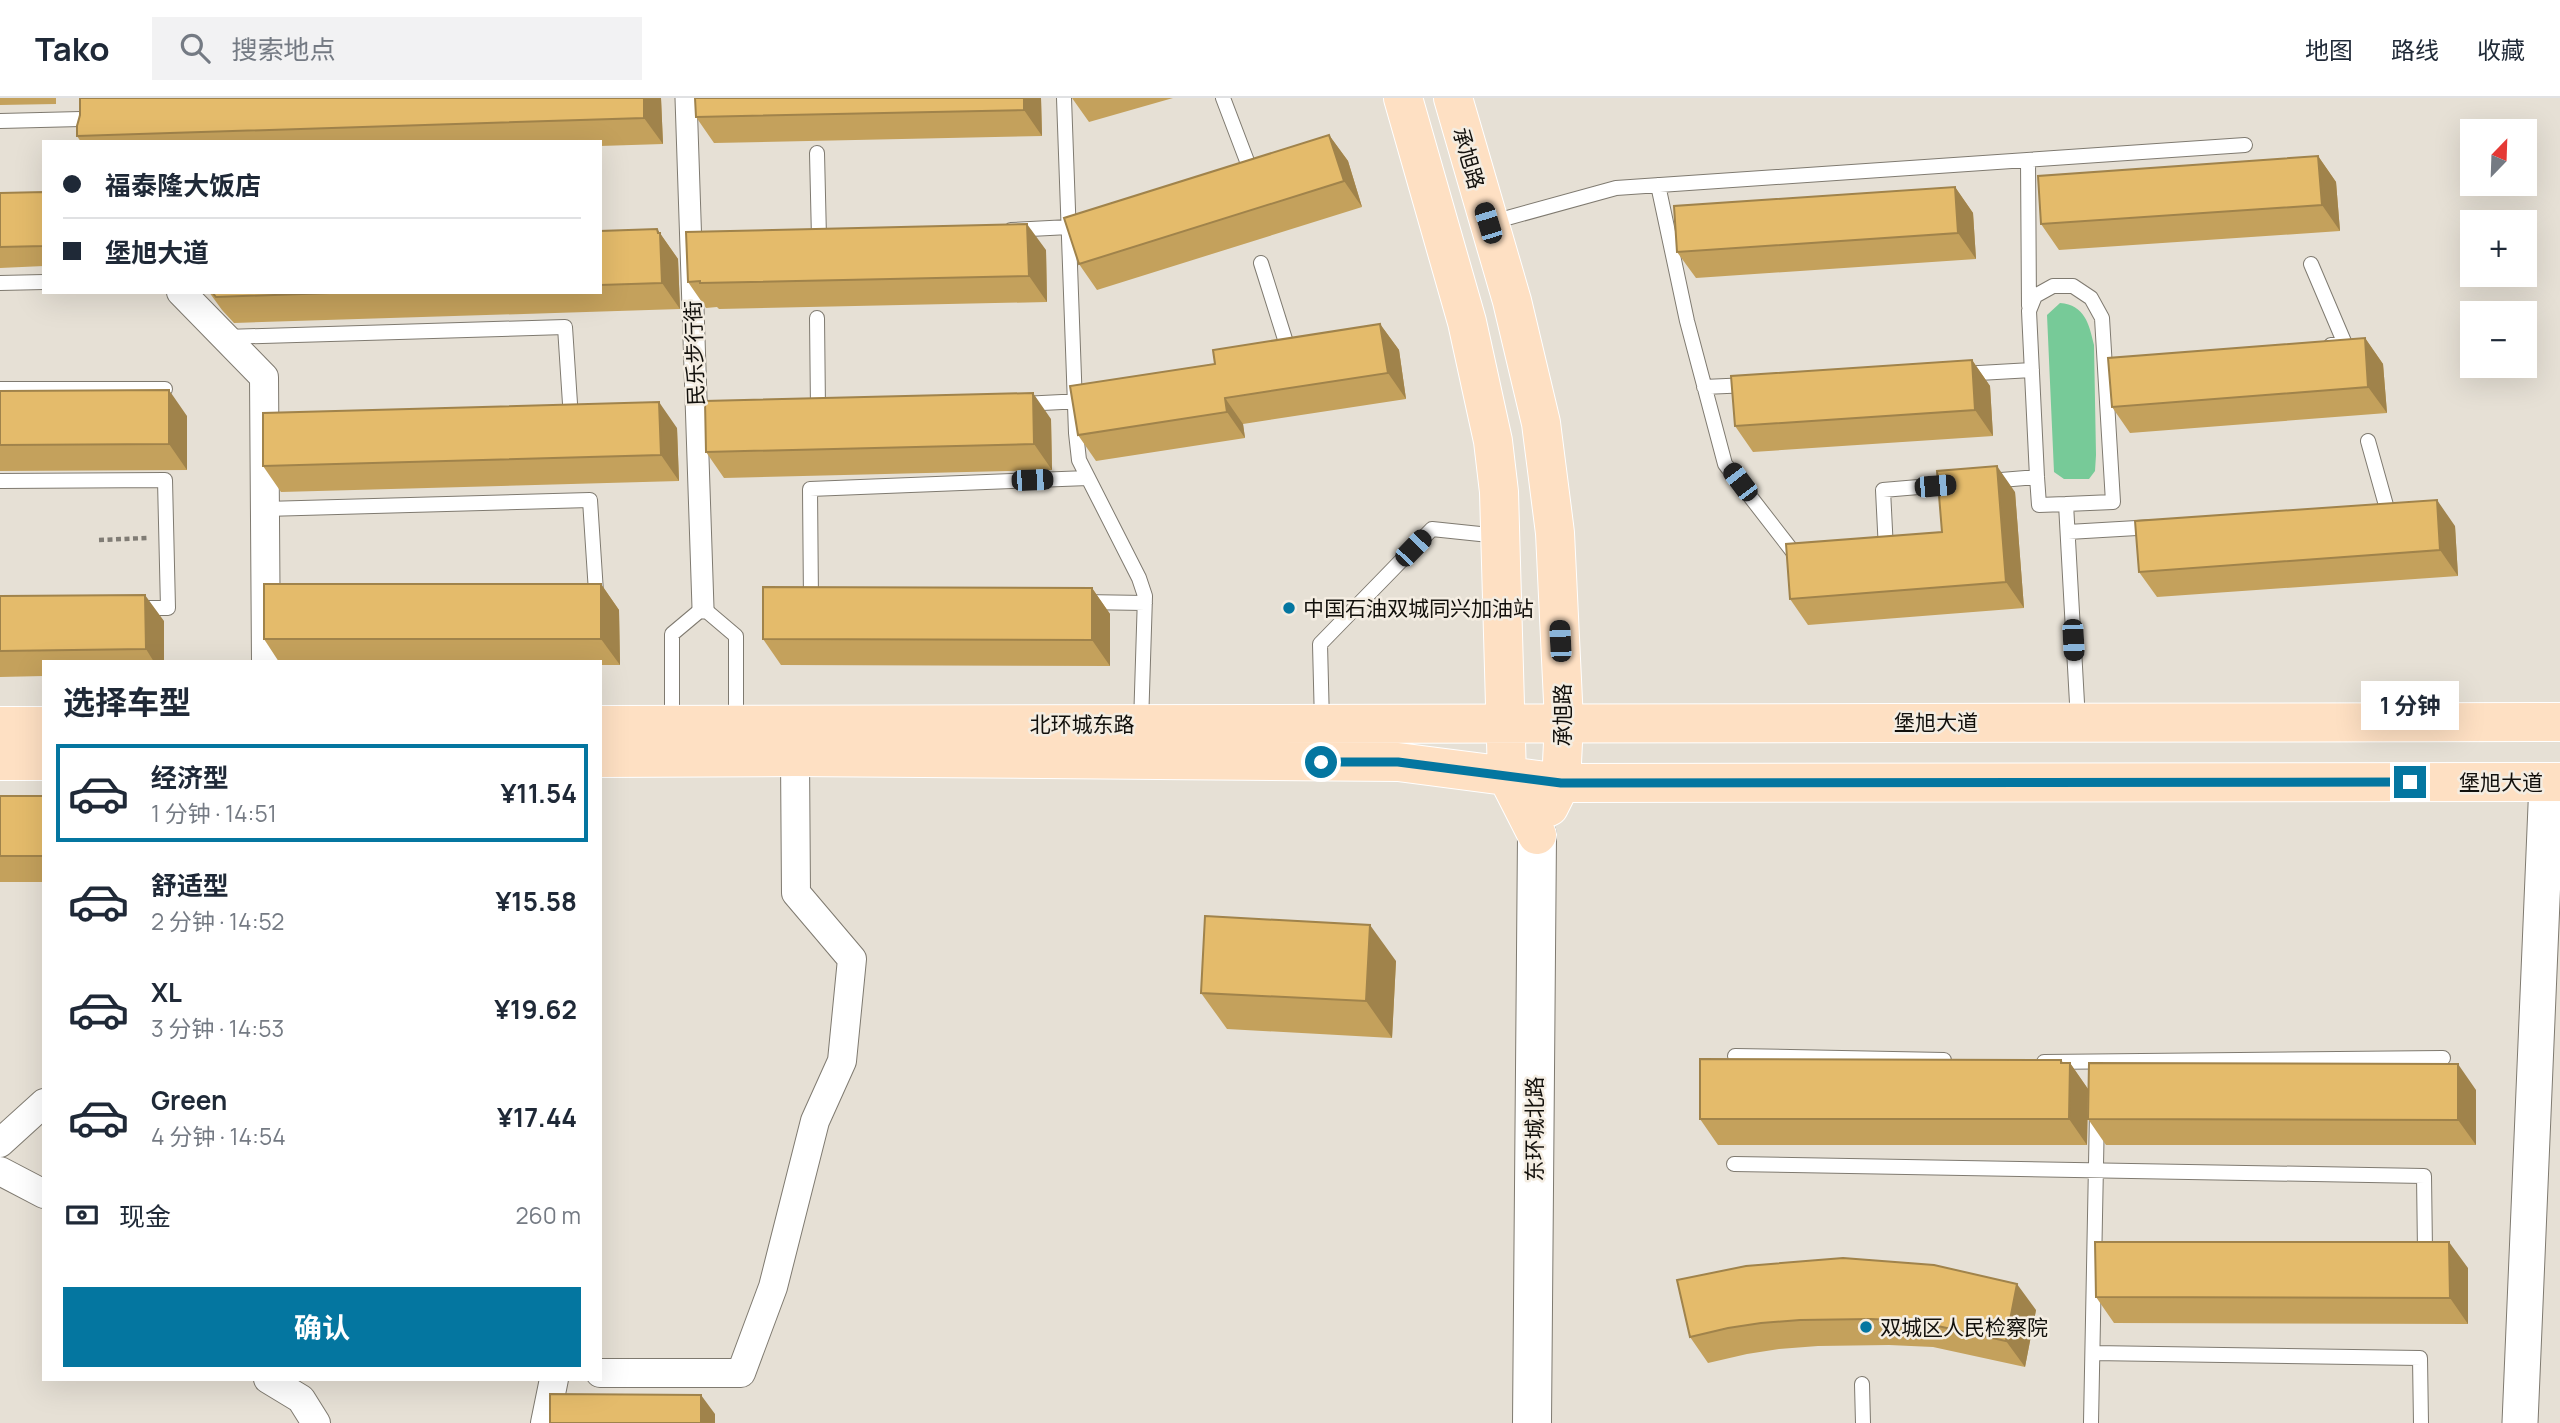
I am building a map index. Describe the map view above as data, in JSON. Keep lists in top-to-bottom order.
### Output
{
  "streets": {
    "main road": [
      "承旭路",
      "堡旭大道",
      "北环城东路",
      "东环城北路"
    ],
    "street": ["民乐步行街"]
  },
  "crossings": [
    ["承旭路", "堡旭大道"],
    ["承旭路", "北环城东路"],
    ["承旭路", "东环城北路"],
    ["堡旭大道", "北环城东路"]
  ],
  "places": ["中国石油双城同兴加油站", "双城区人民检察院"],
  "north": "top right",
  "page": {
    "header": "Tako",
    "search": "搜索地点",
    "nav": ["地图", "路线", "收藏"],
    "map_buttons": ["+", "−"],
    "banner": ["福泰隆大饭店", "堡旭大道"],
    "heading": "选择车型",
    "bubble": "1 分钟",
    "list": [
      {
        "name": "经济型",
        "note": "1 分钟 · 14:51",
        "value": "¥11.54"
      },
      {
        "name": "舒适型",
        "note": "2 分钟 · 14:52",
        "value": "¥15.58"
      },
      {
        "name": "XL",
        "note": "3 分钟 · 14:53",
        "value": "¥19.62"
      },
      {
        "name": "Green",
        "note": "4 分钟 · 14:54",
        "value": "¥17.44"
      }
    ],
    "pay": ["现金", "260 m"],
    "buttons": "确认"
  }
}
